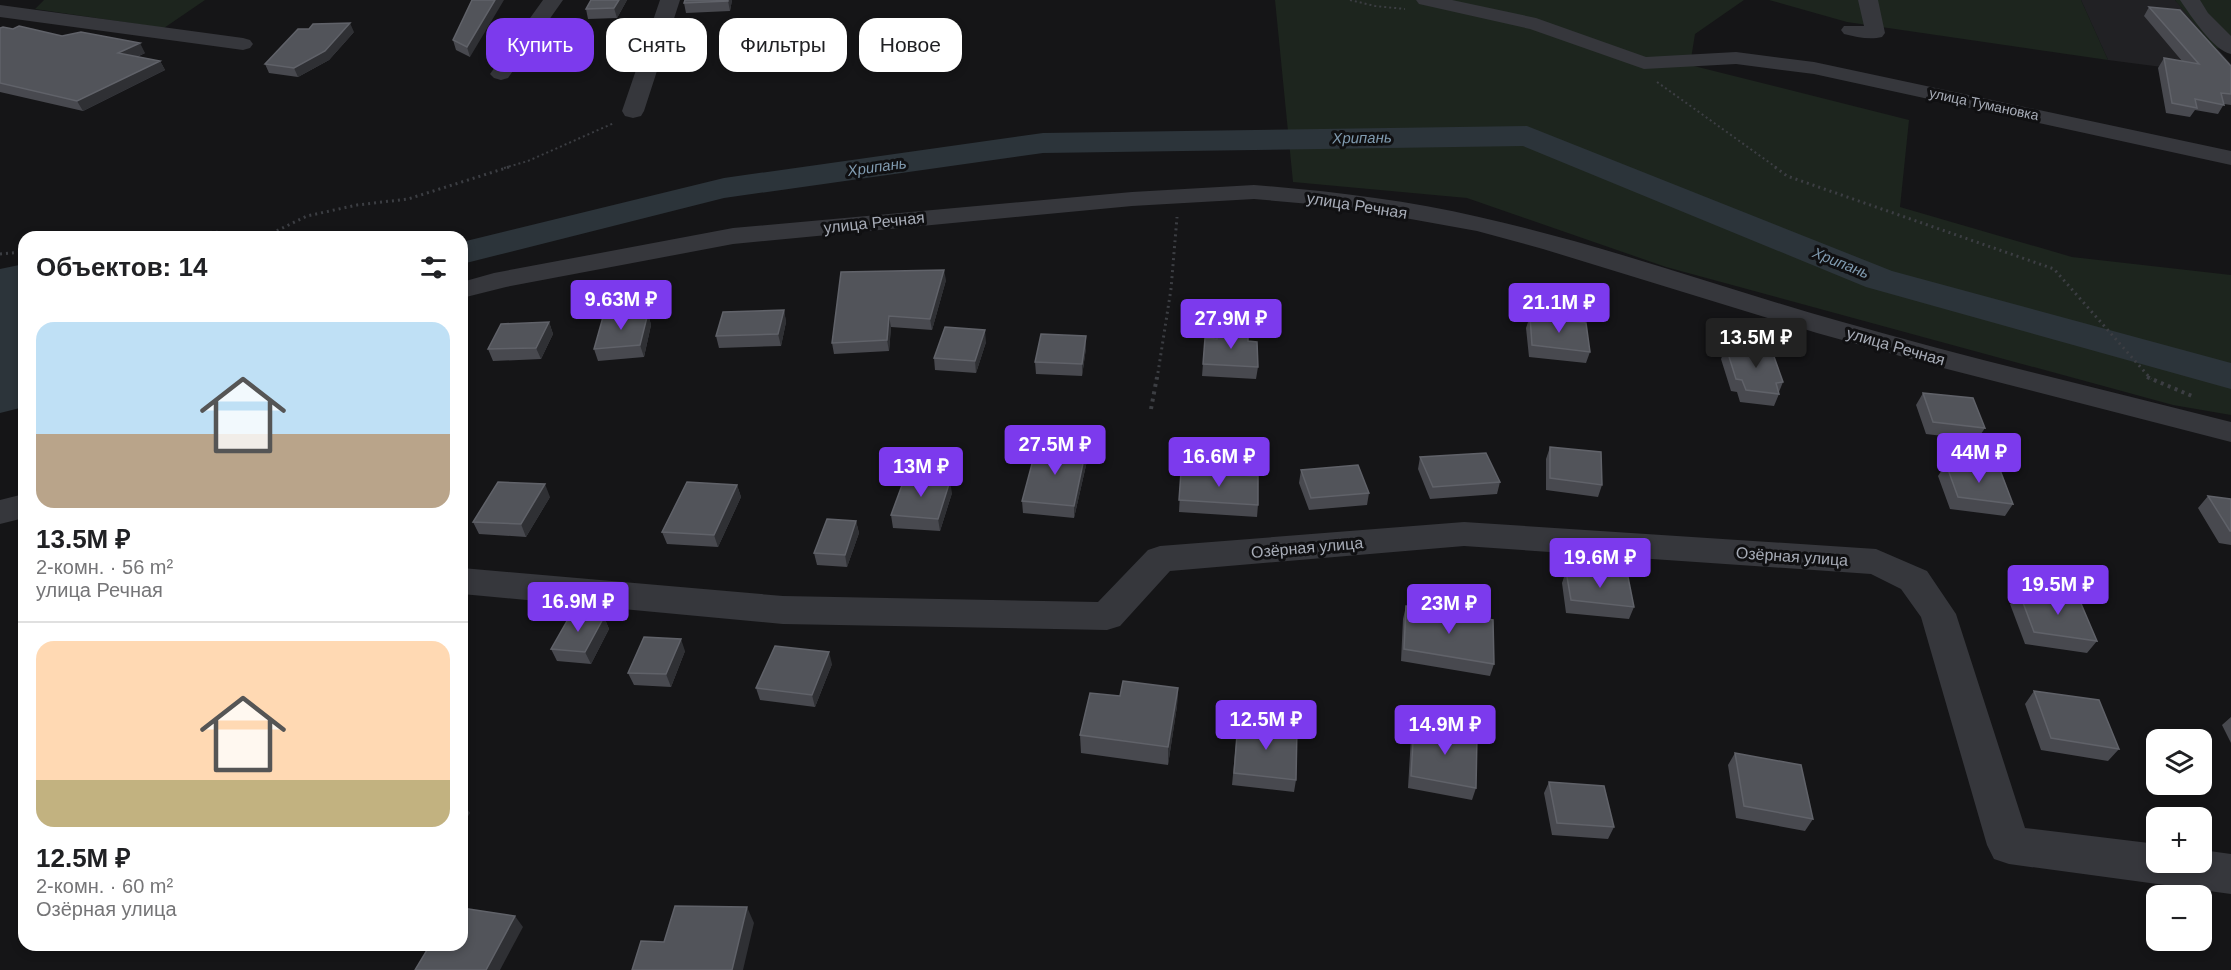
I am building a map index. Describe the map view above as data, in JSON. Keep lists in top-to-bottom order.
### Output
{
  "streets": {
    "street": ["улица Тумановка", "улица Речная", "Озёрная улица"]
  },
  "water": ["Хрипань"],
  "page": {
    "chip": [
      "Купить",
      "Снять",
      "Фильтры",
      "Новое"
    ],
    "heading": "Объектов: 14",
    "price": [
      "9.63M ₽",
      "21.1M ₽",
      "27.9M ₽",
      "13.5M ₽",
      "27.5M ₽",
      "44M ₽",
      "16.6M ₽",
      "13M ₽",
      "19.6M ₽",
      "19.5M ₽",
      "16.9M ₽",
      "23M ₽",
      "12.5M ₽",
      "14.9M ₽"
    ],
    "list": [
      {
        "name": "13.5M ₽",
        "note": "2-комн. · 56 m² · улица Речная"
      },
      {
        "name": "12.5M ₽",
        "note": "2-комн. · 60 m² · Озёрная улица"
      }
    ],
    "map_buttons": ["+", "−"]
  }
}
